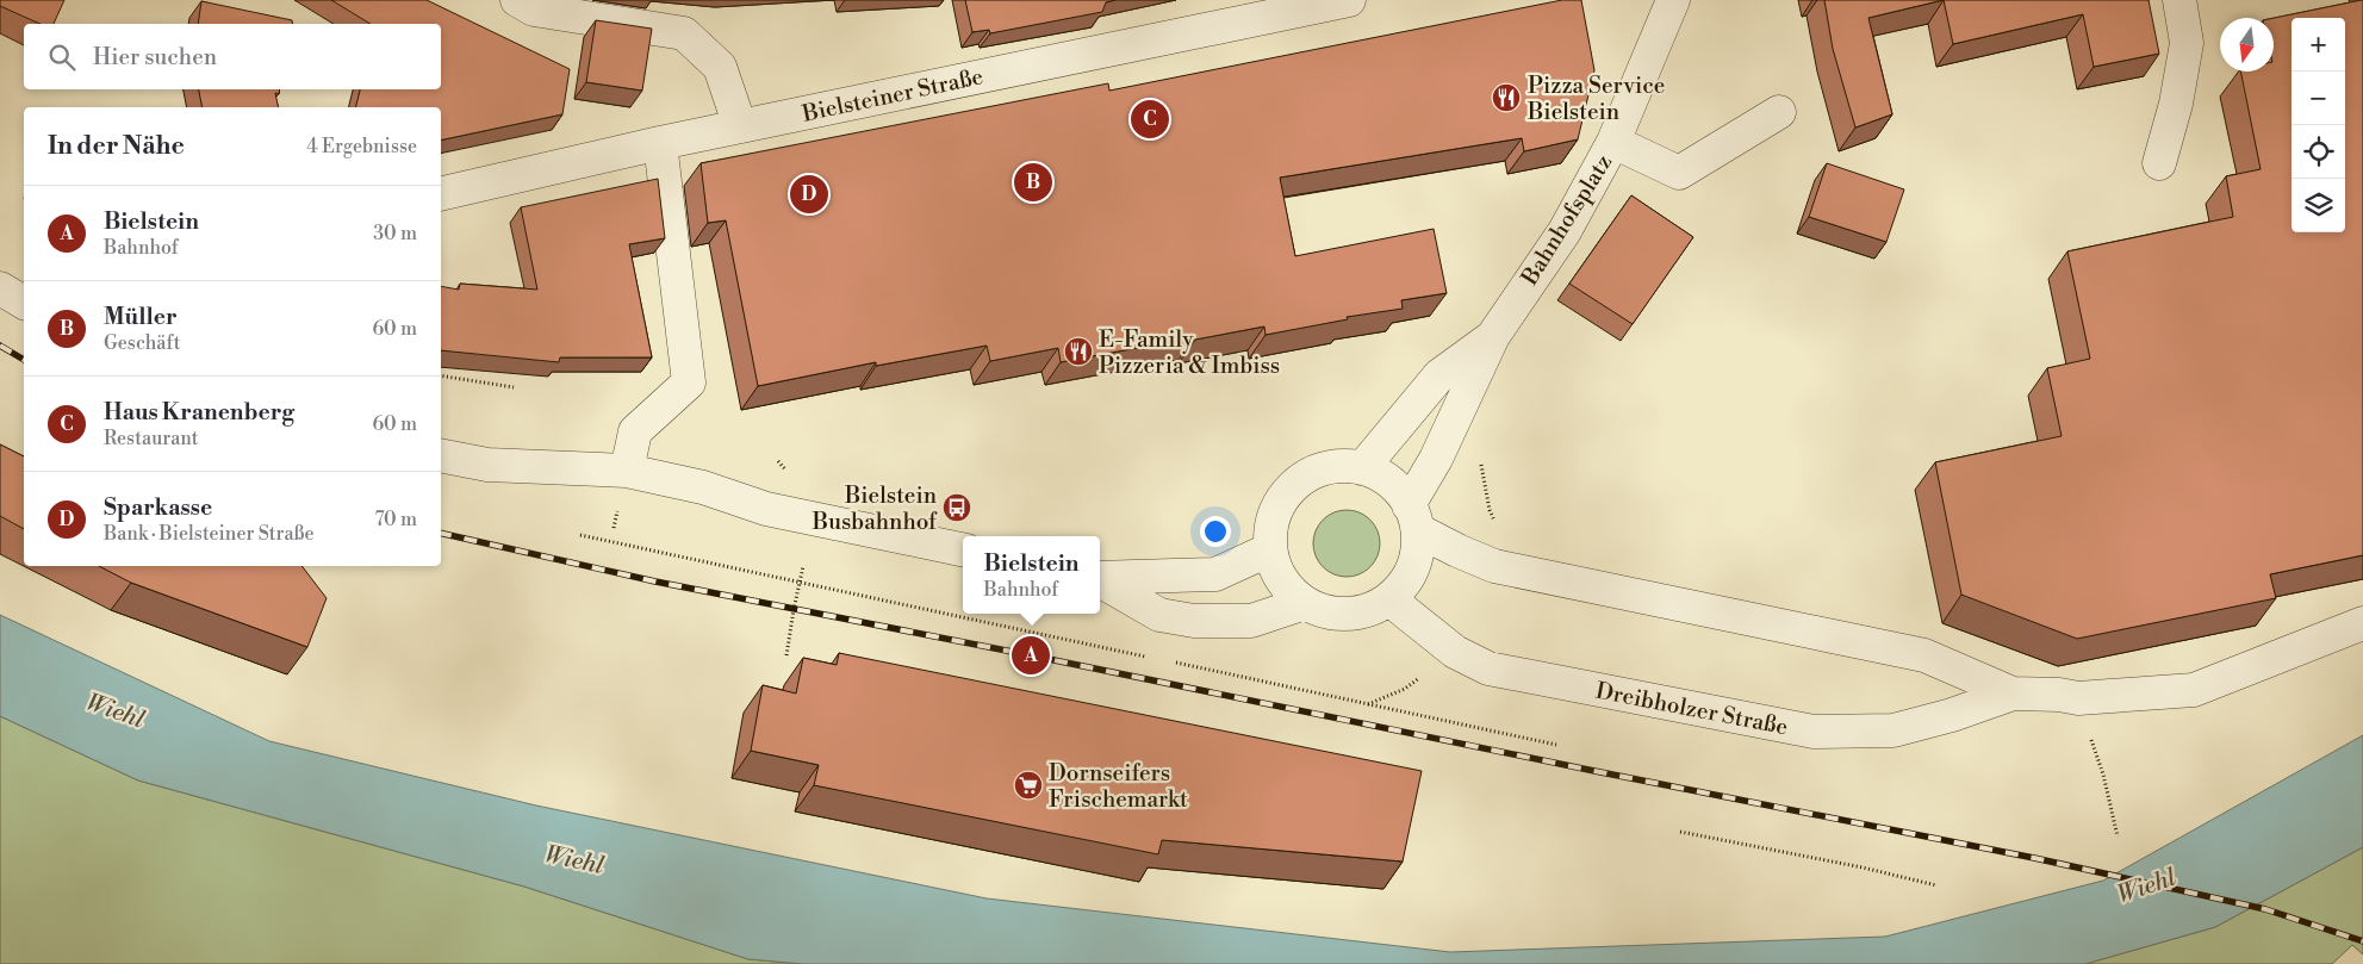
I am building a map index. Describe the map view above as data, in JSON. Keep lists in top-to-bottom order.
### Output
{
  "streets": {
    "street": ["Bielsteiner Straße", "Bahnhofsplatz", "Dreibholzer Straße"]
  },
  "crossings": [
    ["Bahnhofsplatz", "Dreibholzer Straße"]
  ],
  "water": ["Wiehl"],
  "places": {
    "restaurant": ["Pizza Service Bielstein", "E-Family Pizzeria & Imbiss"],
    "bus stop": ["Bielstein Busbahnhof"],
    "supermarket": ["Dornseifers Frischemarkt"]
  },
  "north": "bottom",
  "page": {
    "map_buttons": ["+", "−"],
    "search": "Hier suchen",
    "pins": [
      "C",
      "B",
      "D",
      "A"
    ],
    "heading": ["In der Nähe", "4 Ergebnisse"],
    "list": [
      {
        "mark": "A",
        "name": "Bielstein",
        "note": "Bahnhof",
        "value": "30 m"
      },
      {
        "mark": "B",
        "name": "Müller",
        "note": "Geschäft",
        "value": "60 m"
      },
      {
        "mark": "C",
        "name": "Haus Kranenberg",
        "note": "Restaurant",
        "value": "60 m"
      },
      {
        "mark": "D",
        "name": "Sparkasse",
        "note": "Bank · Bielsteiner Straße",
        "value": "70 m"
      }
    ],
    "popup": ["Bielstein", "Bahnhof"]
  }
}
